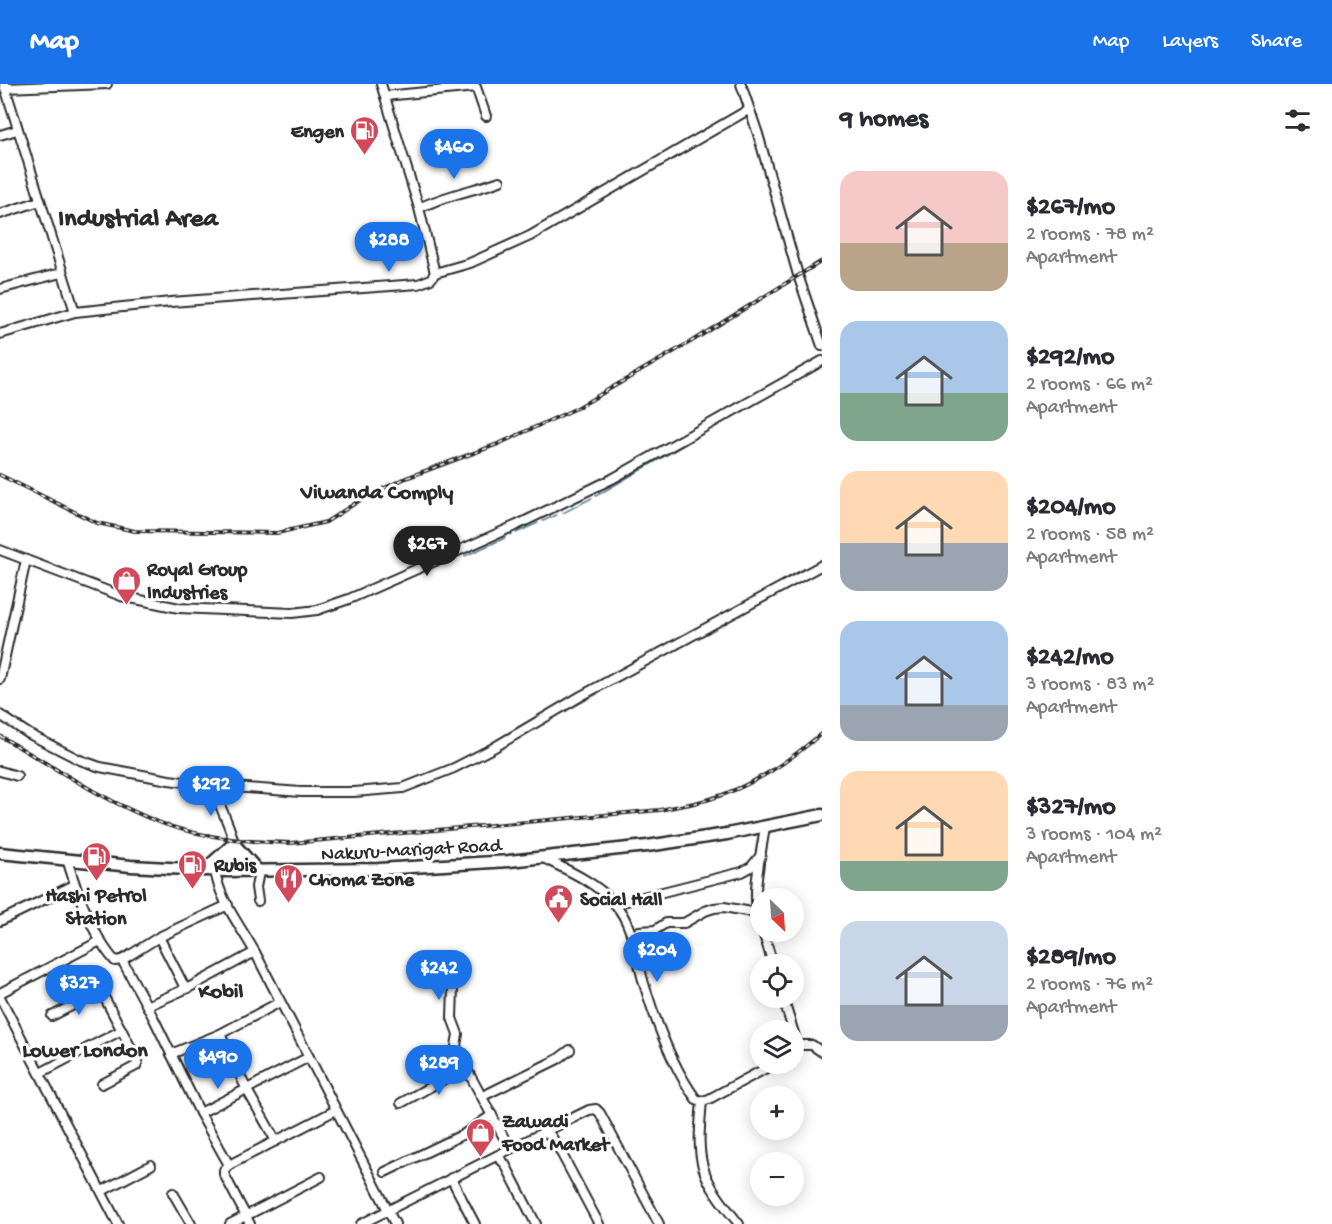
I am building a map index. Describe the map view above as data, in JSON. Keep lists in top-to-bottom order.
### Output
{
  "streets": {
    "main road": ["Nakuru-Marigat Road"]
  },
  "districts": [
    "Industrial Area",
    "Viwanda Comply",
    "Kobil",
    "Lower London"
  ],
  "places": {
    "fuel station": ["Engen", "Hashi Petrol Station", "Rubis"],
    "shop": ["Royal Group Industries", "Zawadi Food Market"],
    "restaurant": ["Choma Zone"],
    "public building": ["Social Hall"]
  },
  "north": "bottom right",
  "page": {
    "header": "Map",
    "nav": ["Map", "Layers", "Share"],
    "heading": "9 homes",
    "price": [
      "$460",
      "$288",
      "$267",
      "$292",
      "$204",
      "$242",
      "$327",
      "$490",
      "$289"
    ],
    "list": [
      {
        "name": "$267/mo",
        "note": "2 rooms · 78 m² · Apartment"
      },
      {
        "name": "$292/mo",
        "note": "2 rooms · 66 m² · Apartment"
      },
      {
        "name": "$204/mo",
        "note": "2 rooms · 58 m² · Apartment"
      },
      {
        "name": "$242/mo",
        "note": "3 rooms · 83 m² · Apartment"
      },
      {
        "name": "$327/mo",
        "note": "3 rooms · 104 m² · Apartment"
      },
      {
        "name": "$289/mo",
        "note": "2 rooms · 76 m² · Apartment"
      }
    ],
    "map_buttons": ["+", "−"]
  }
}
